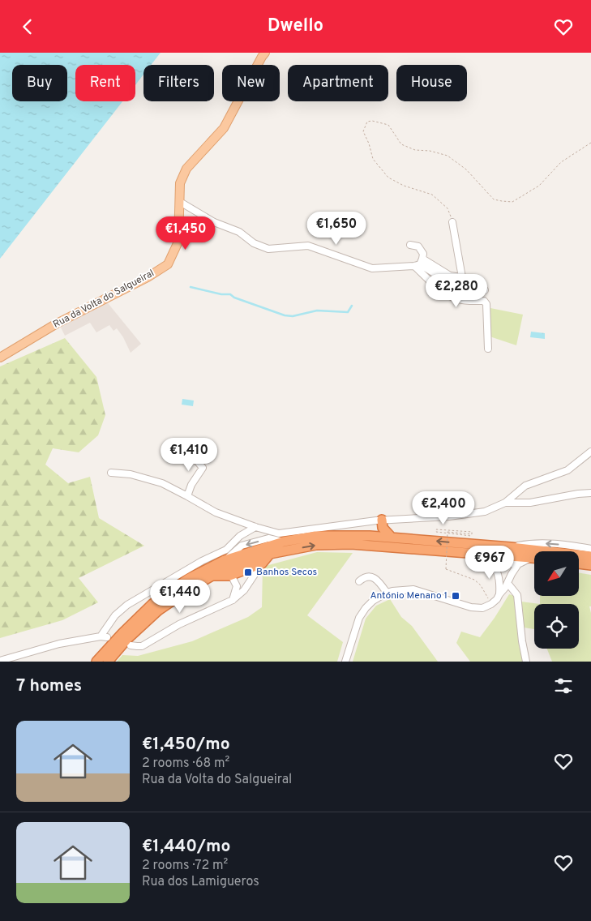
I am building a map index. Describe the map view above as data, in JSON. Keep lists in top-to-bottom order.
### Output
{
  "streets": {
    "main road": ["Rua da Volta do Salgueiral"]
  },
  "places": {
    "transit": ["Banhos Secos", "António Menano 1"]
  },
  "north": "bottom left",
  "page": {
    "header": "Dwello",
    "chip": [
      "Buy",
      "Rent",
      "Filters",
      "New",
      "Apartment",
      "House"
    ],
    "price": [
      "€1,650",
      "€1,450",
      "€2,280",
      "€1,410",
      "€2,400",
      "€967",
      "€1,440"
    ],
    "heading": "7 homes",
    "list": [
      {
        "name": "€1,450/mo",
        "note": "2 rooms · 68 m² · Rua da Volta do Salgueiral"
      },
      {
        "name": "€1,440/mo",
        "note": "2 rooms · 72 m² · Rua dos Lamigueros"
      }
    ]
  }
}
